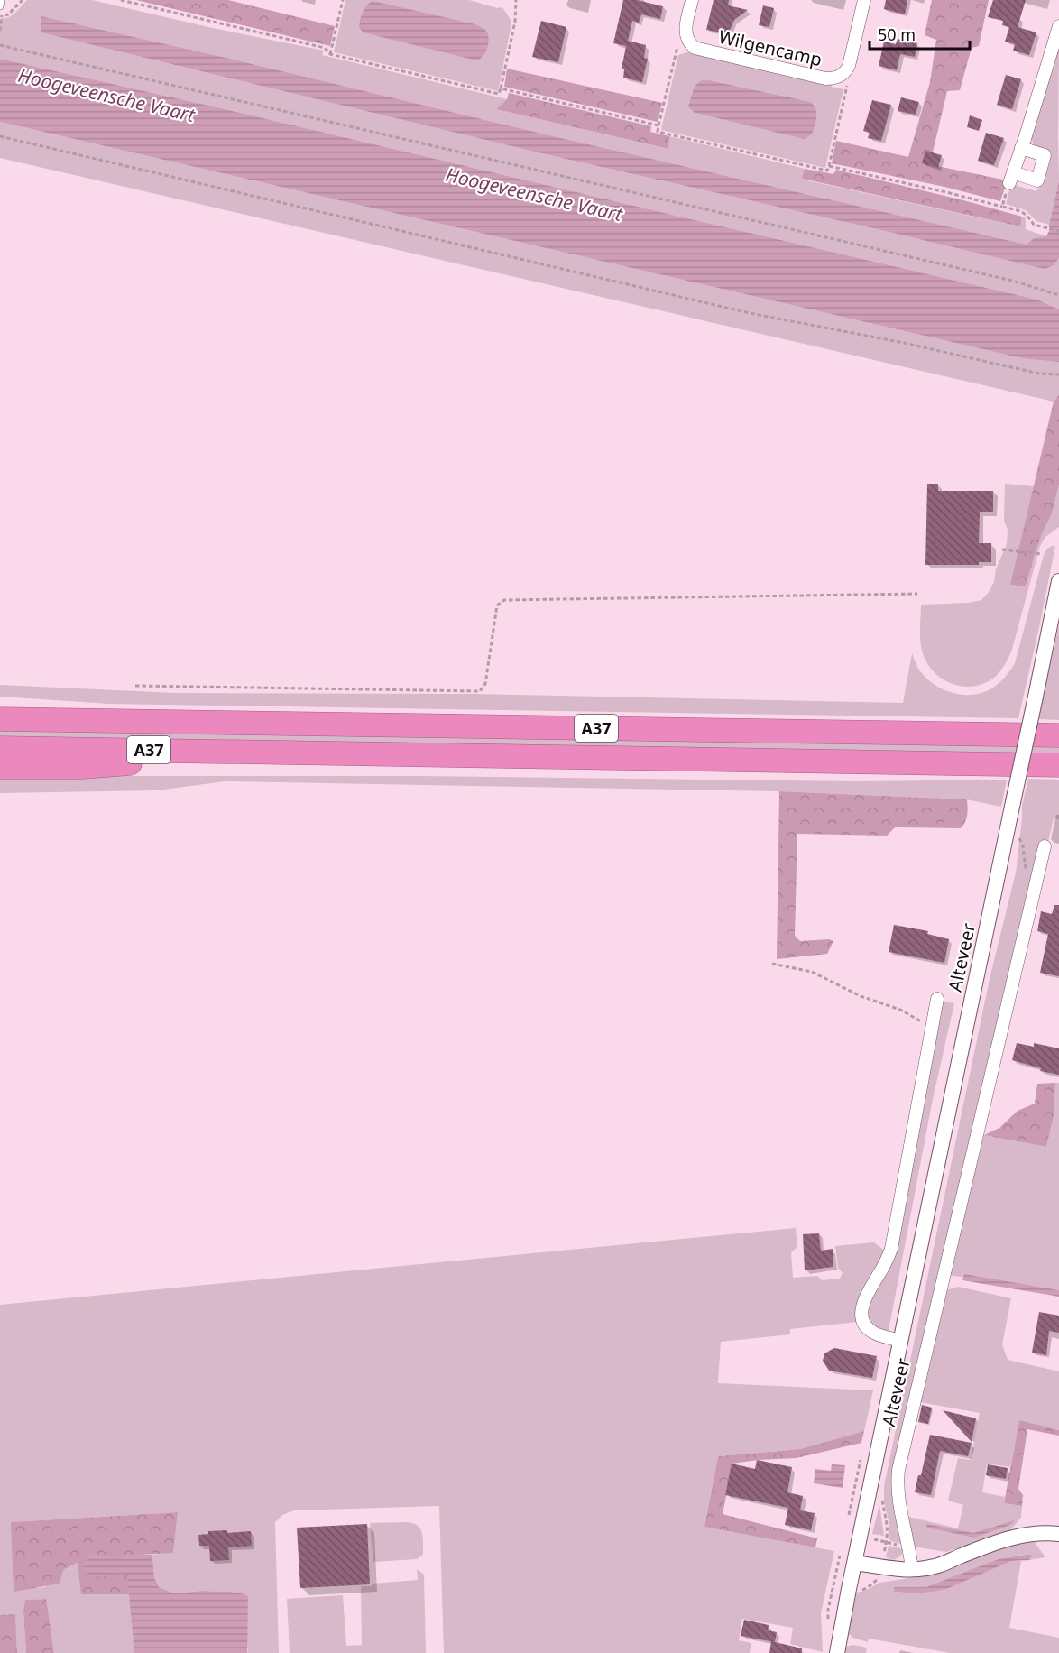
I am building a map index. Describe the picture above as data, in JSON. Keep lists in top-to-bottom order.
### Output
{
  "streets": {
    "highway": ["A37"],
    "street": ["Wilgencamp", "Alteveer"]
  },
  "water": ["Hoogeveensche Vaart"],
  "scale_bar": "50 m"
}
